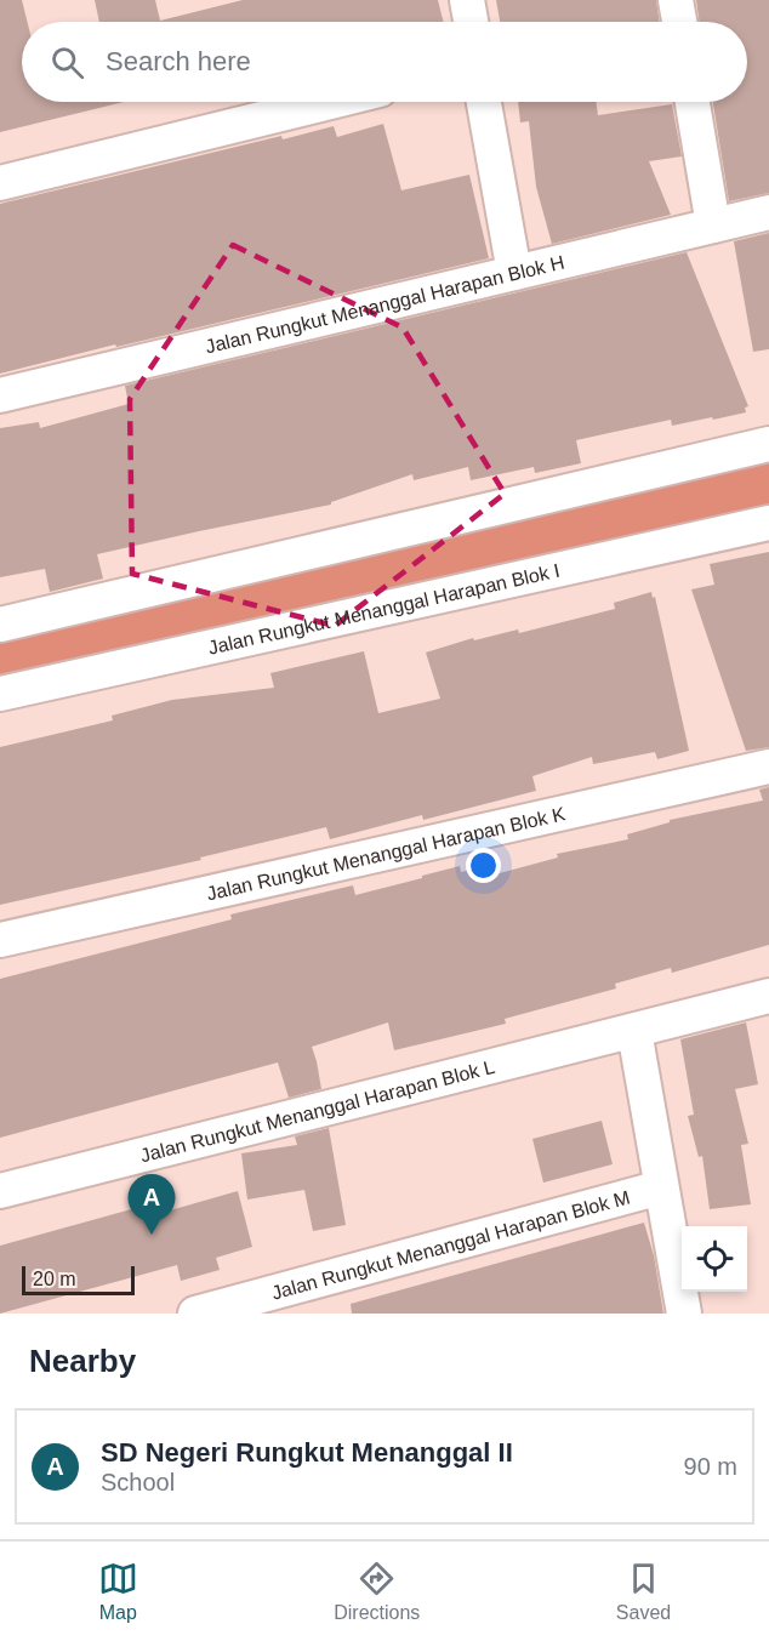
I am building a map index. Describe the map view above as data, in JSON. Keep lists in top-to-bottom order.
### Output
{
  "streets": {
    "street": [
      "Jalan Rungkut Menanggal Harapan Blok H",
      "Jalan Rungkut Menanggal Harapan Blok I",
      "Jalan Rungkut Menanggal Harapan Blok K",
      "Jalan Rungkut Menanggal Harapan Blok L",
      "Jalan Rungkut Menanggal Harapan Blok M"
    ]
  },
  "scale_bar": "20 m",
  "page": {
    "search": "Search here",
    "pins": "A",
    "scale": "20 m",
    "heading": "Nearby",
    "list": [
      {
        "mark": "A",
        "name": "SD Negeri Rungkut Menanggal II",
        "note": "School",
        "value": "90 m"
      }
    ],
    "nav": ["Map", "Directions", "Saved"]
  }
}
